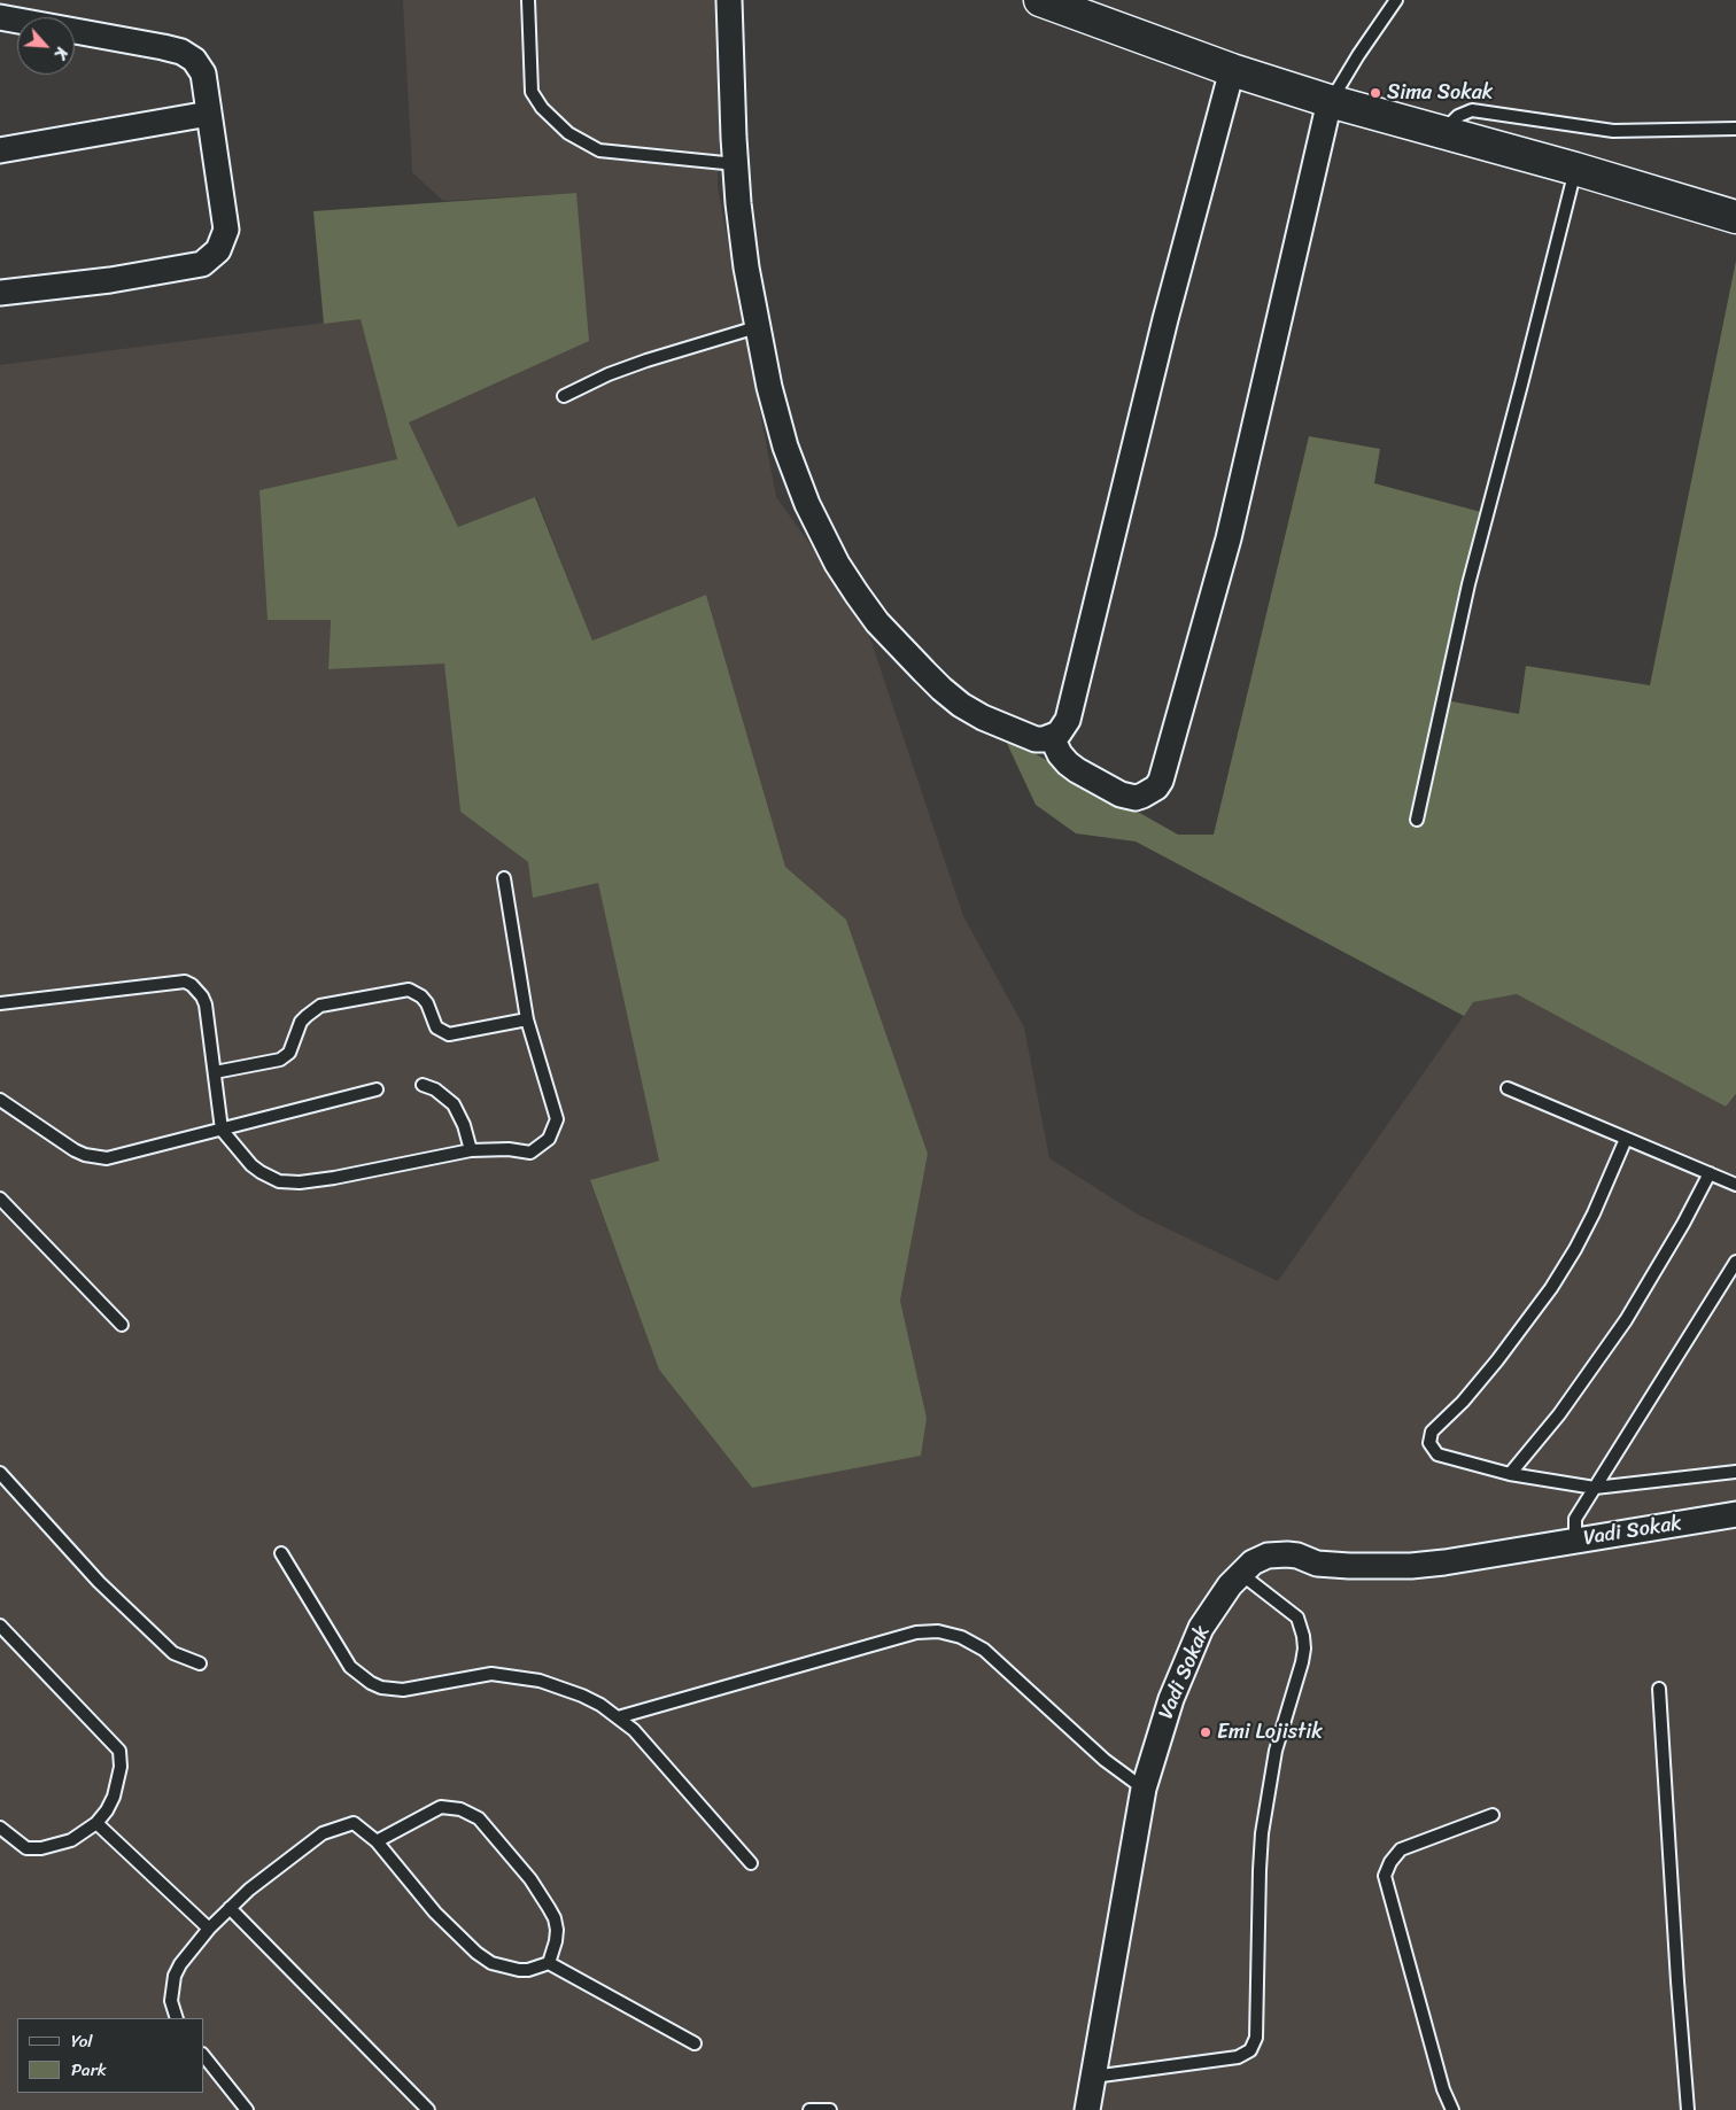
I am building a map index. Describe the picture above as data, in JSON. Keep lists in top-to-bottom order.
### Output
{
  "streets": {
    "street": ["Vadi Sokak"]
  },
  "places": ["Sima Sokak", "Emi Lojistik"],
  "legend": ["Yol", "Park"],
  "north": "bottom right"
}
